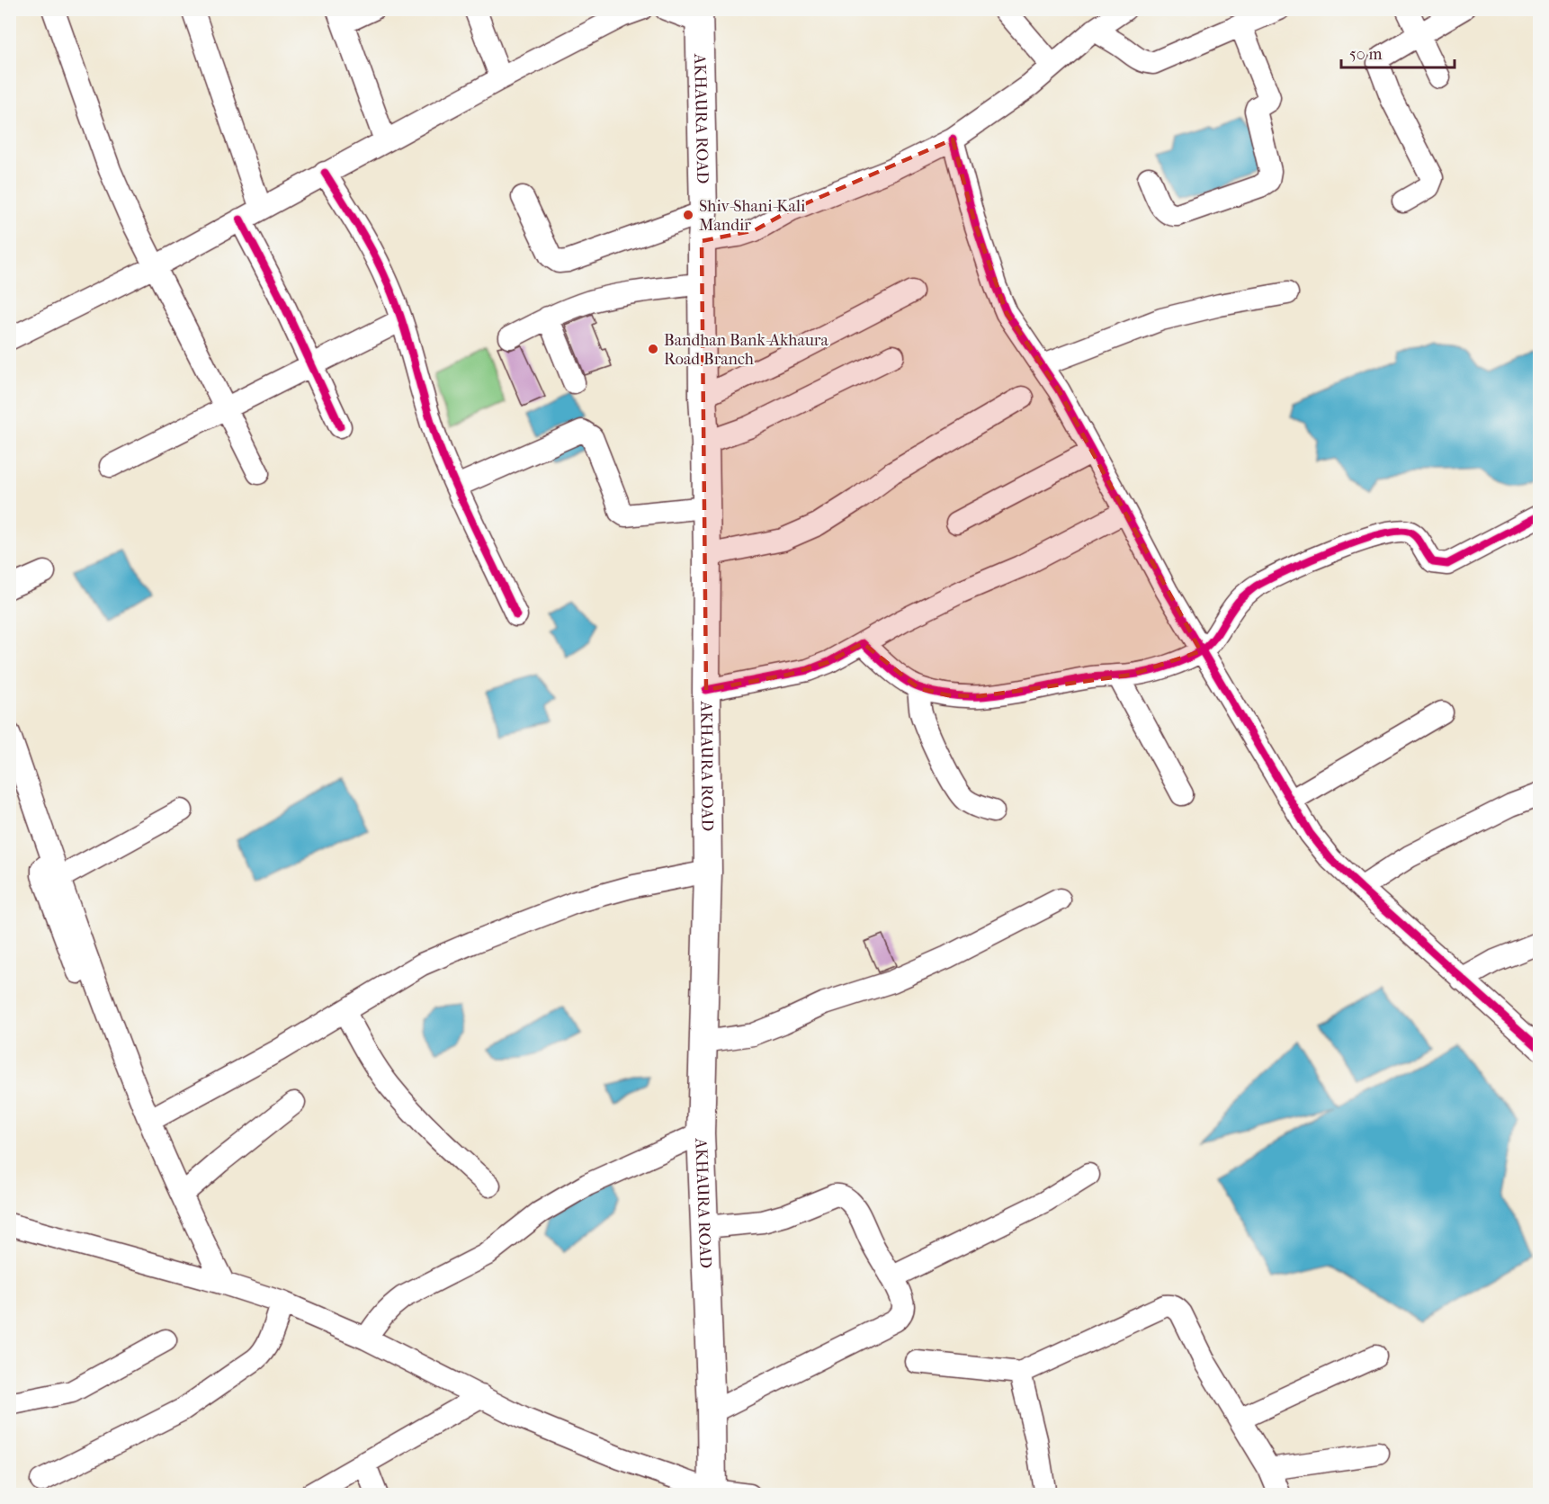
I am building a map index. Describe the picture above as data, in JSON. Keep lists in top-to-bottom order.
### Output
{
  "streets": {
    "main road": ["AKHAURA ROAD"]
  },
  "places": ["Shiv-Shani-Kali Mandir", "Bandhan Bank-Akhaura Road Branch"],
  "scale_bar": "50 m"
}
